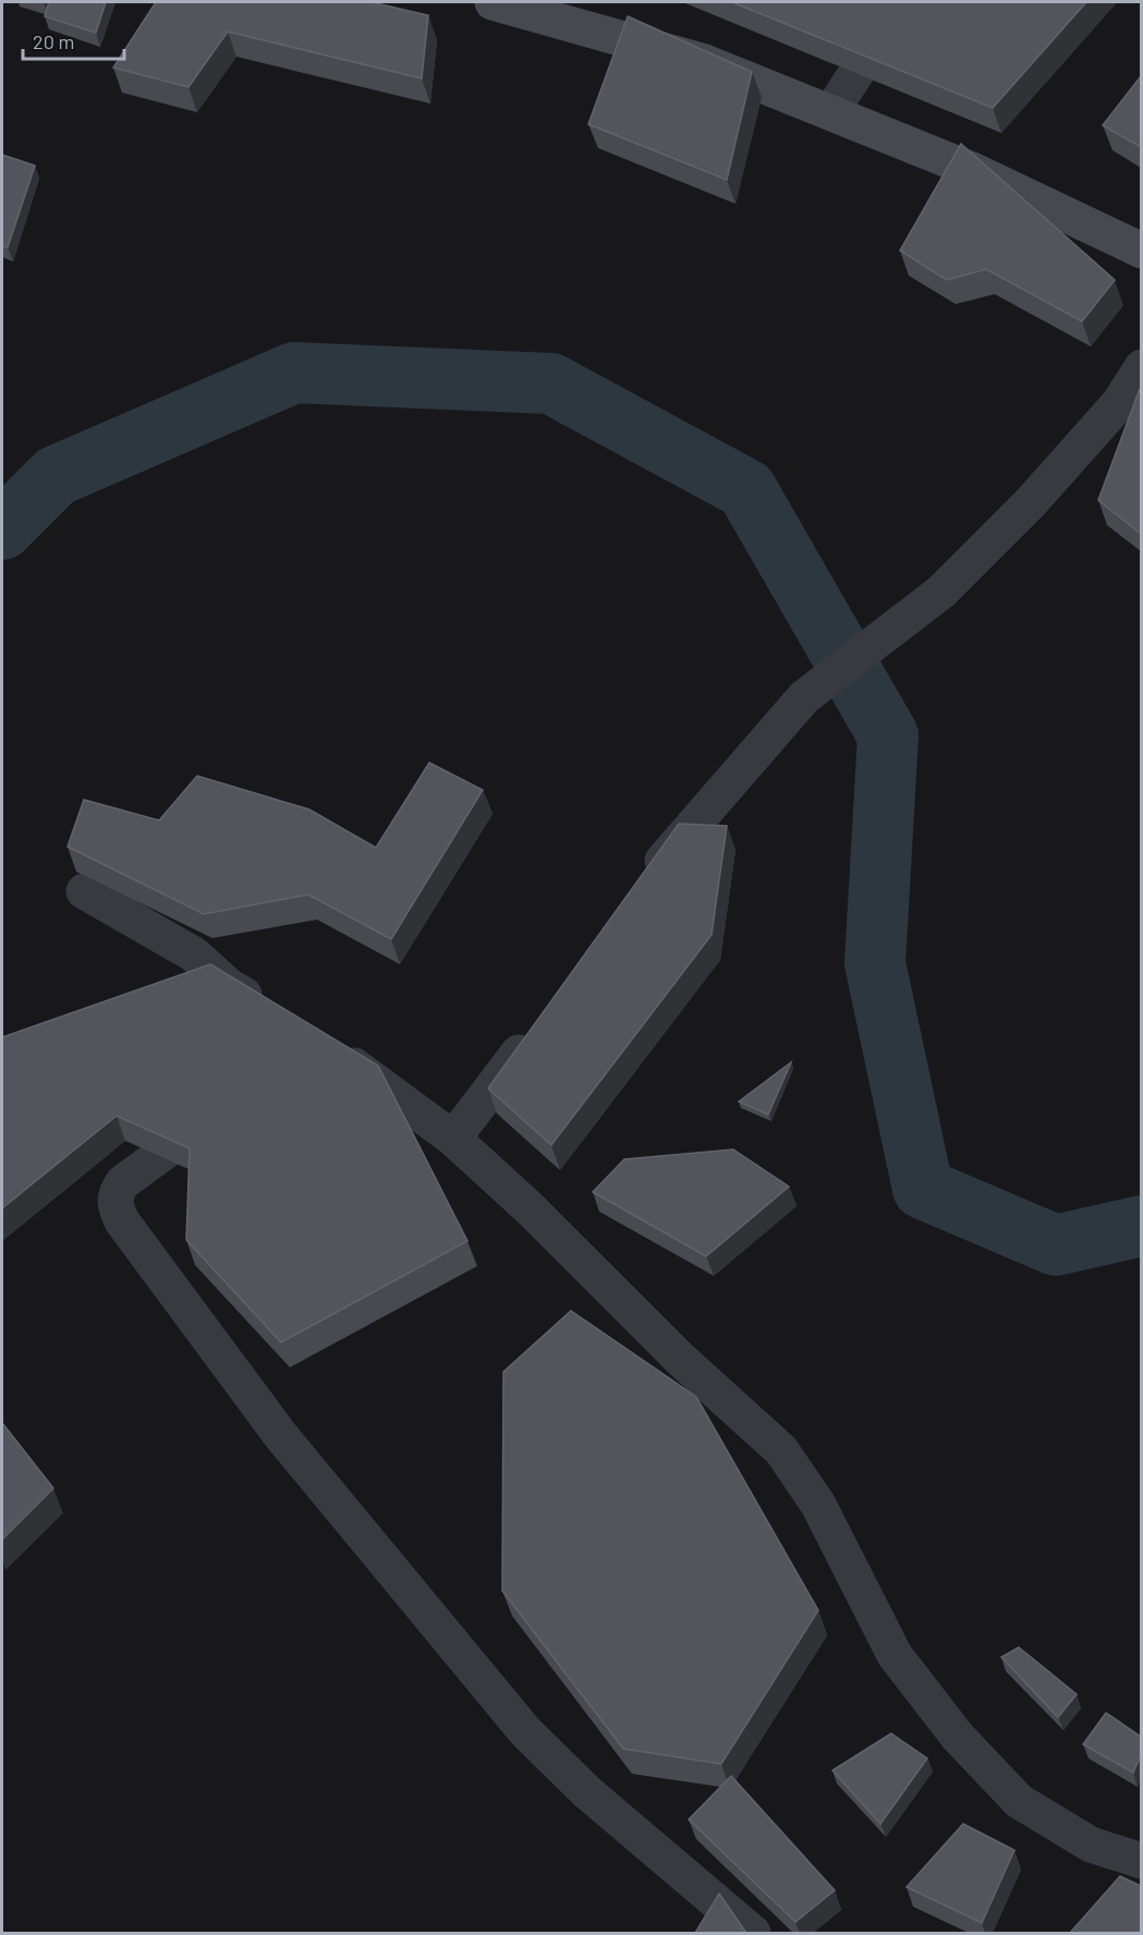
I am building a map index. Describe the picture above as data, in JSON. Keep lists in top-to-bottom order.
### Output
{
  "scale_bar": "20 m"
}
